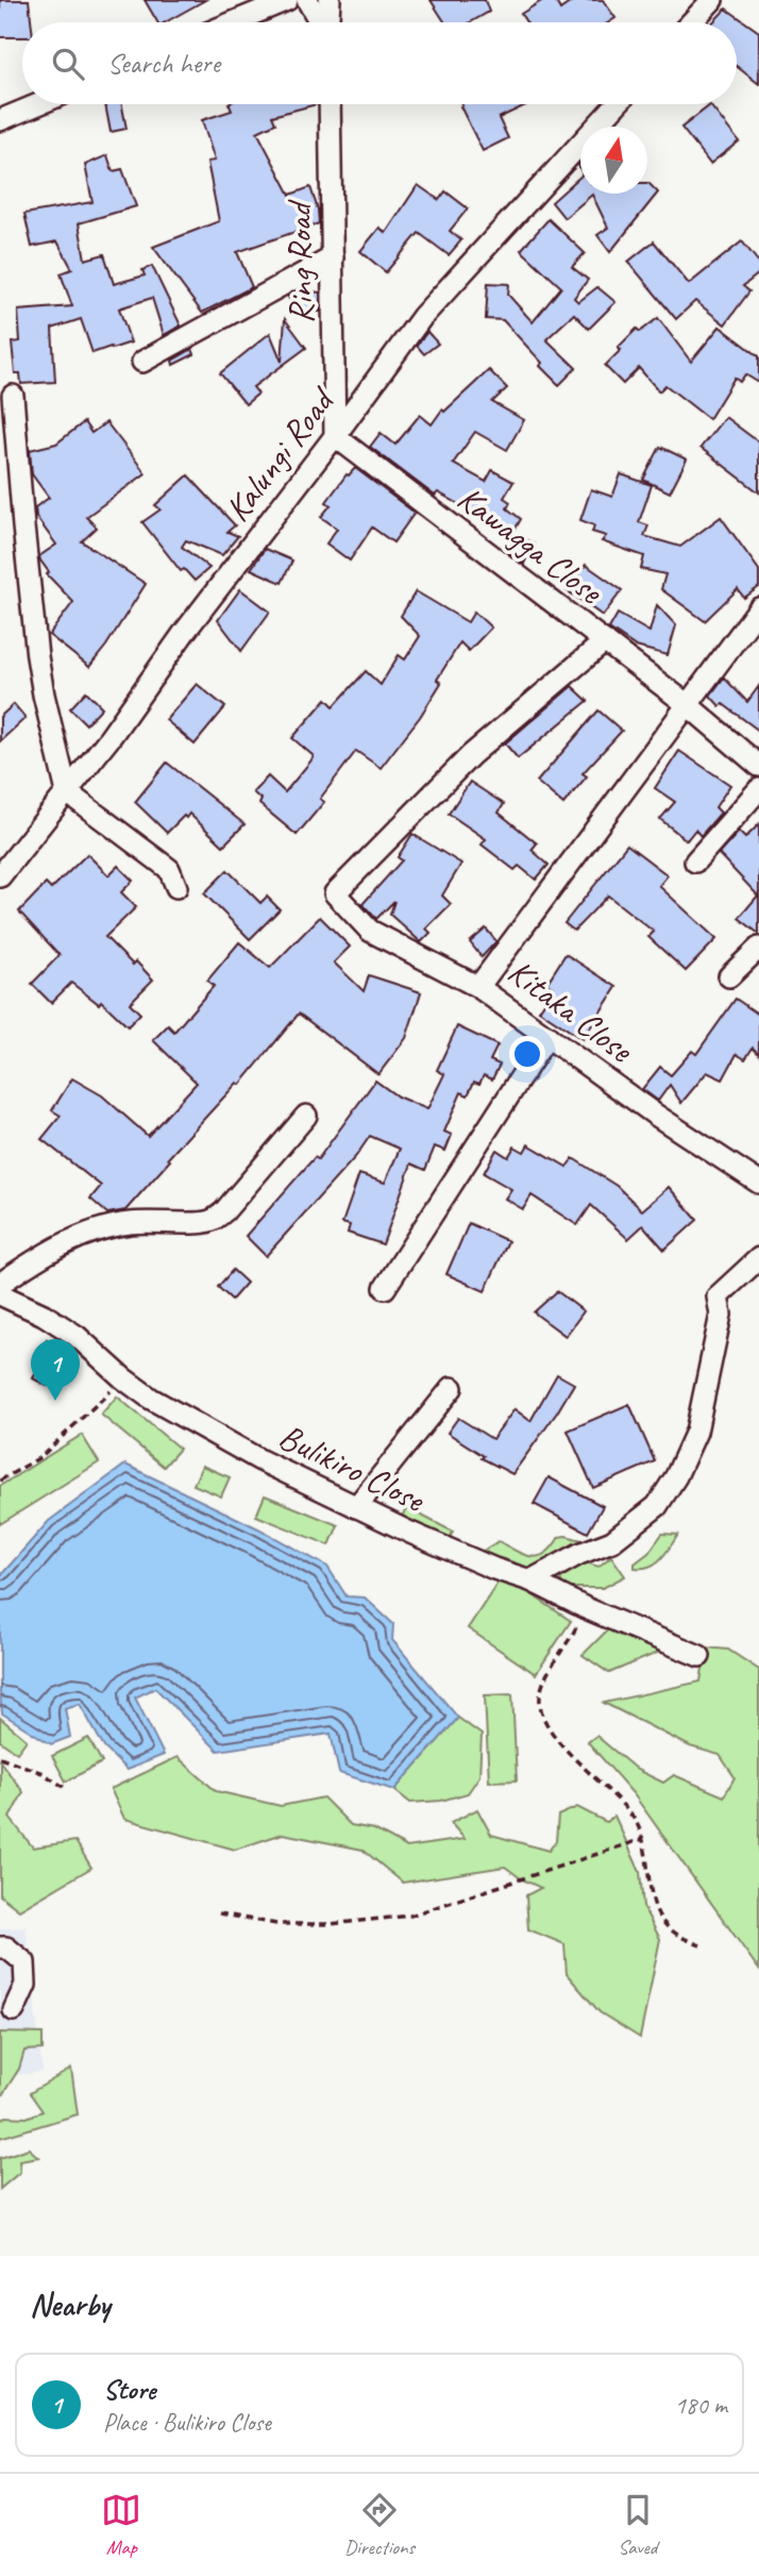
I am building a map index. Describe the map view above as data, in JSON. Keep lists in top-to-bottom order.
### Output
{
  "streets": {
    "street": [
      "Ring Road",
      "Kalungi Road",
      "Kawagga Close",
      "Kitaka Close",
      "Bulikiro Close"
    ]
  },
  "crossings": [
    ["Ring Road", "Kalungi Road"],
    ["Ring Road", "Kawagga Close"],
    ["Kalungi Road", "Kawagga Close"],
    ["Kawagga Close", "Kitaka Close"]
  ],
  "north": "top",
  "page": {
    "search": "Search here",
    "pins": "1",
    "heading": "Nearby",
    "list": [
      {
        "mark": "1",
        "name": "Store",
        "note": "Place · Bulikiro Close",
        "value": "180 m"
      }
    ],
    "nav": ["Map", "Directions", "Saved"]
  }
}
